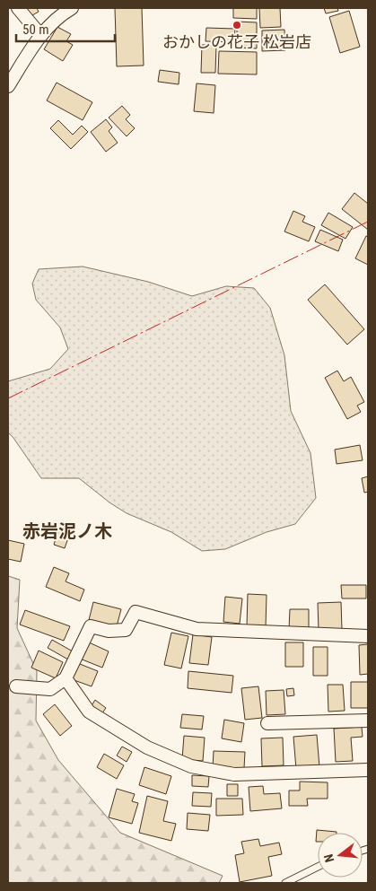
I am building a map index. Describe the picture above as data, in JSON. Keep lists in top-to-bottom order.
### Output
{
  "districts": ["赤岩泥ノ木"],
  "places": ["おかしの花子 松岩店"],
  "scale_bar": "50 m",
  "north": "left"
}
